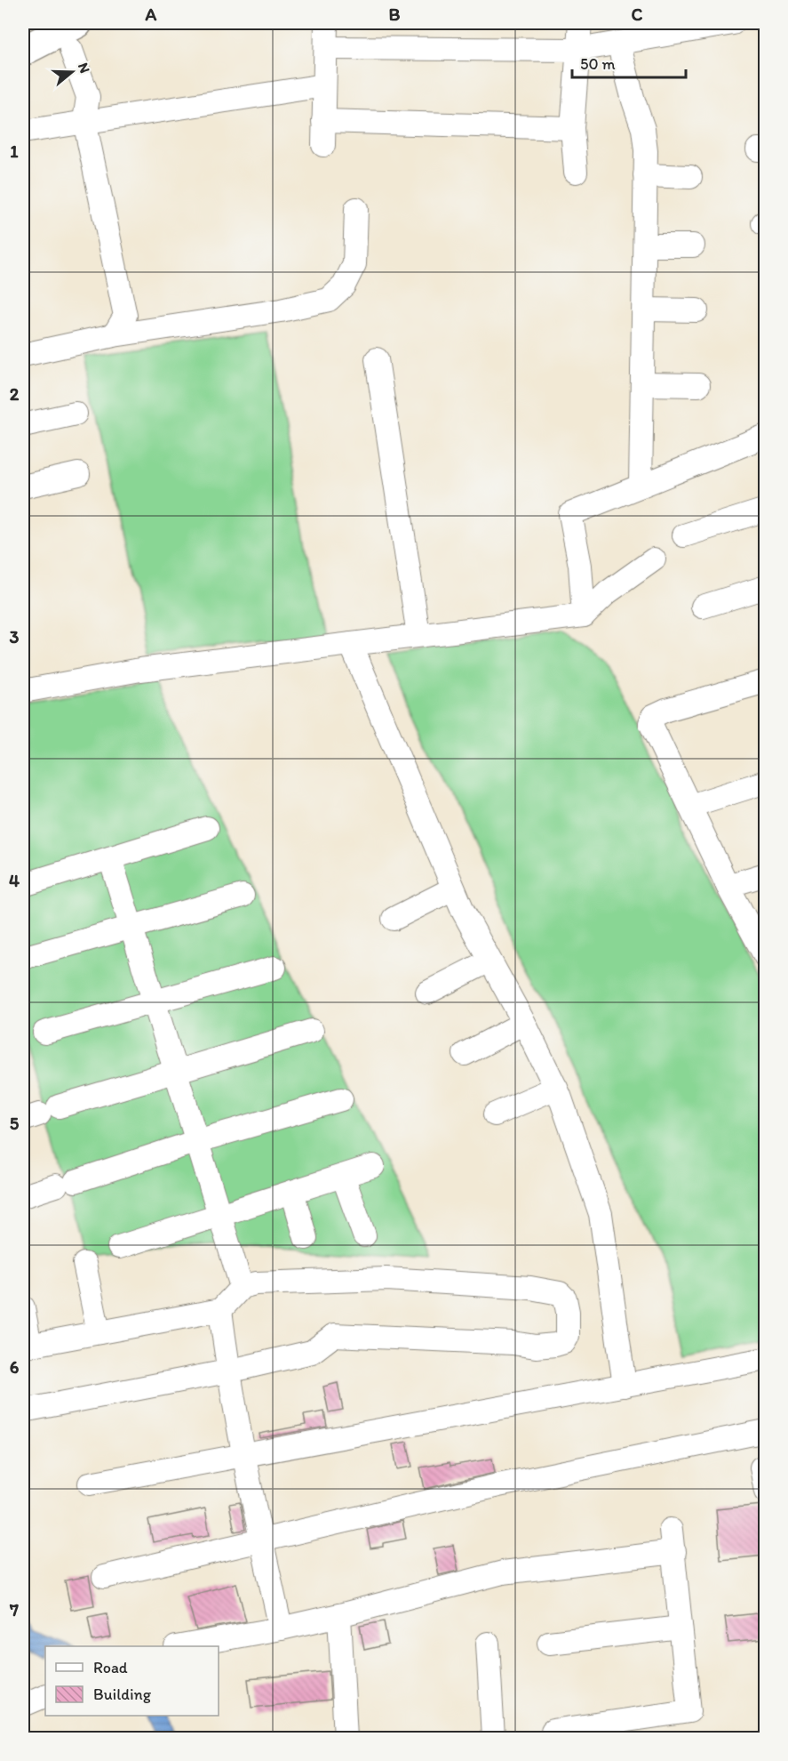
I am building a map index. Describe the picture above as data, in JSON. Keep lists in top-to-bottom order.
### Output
{
  "legend": ["Road", "Building"],
  "scale_bar": "50 m",
  "north": "right",
  "grid": {
    "columns": ["A", "B", "C"],
    "rows": [
      "1",
      "2",
      "3",
      "4",
      "5",
      "6",
      "7"
    ]
  }
}
